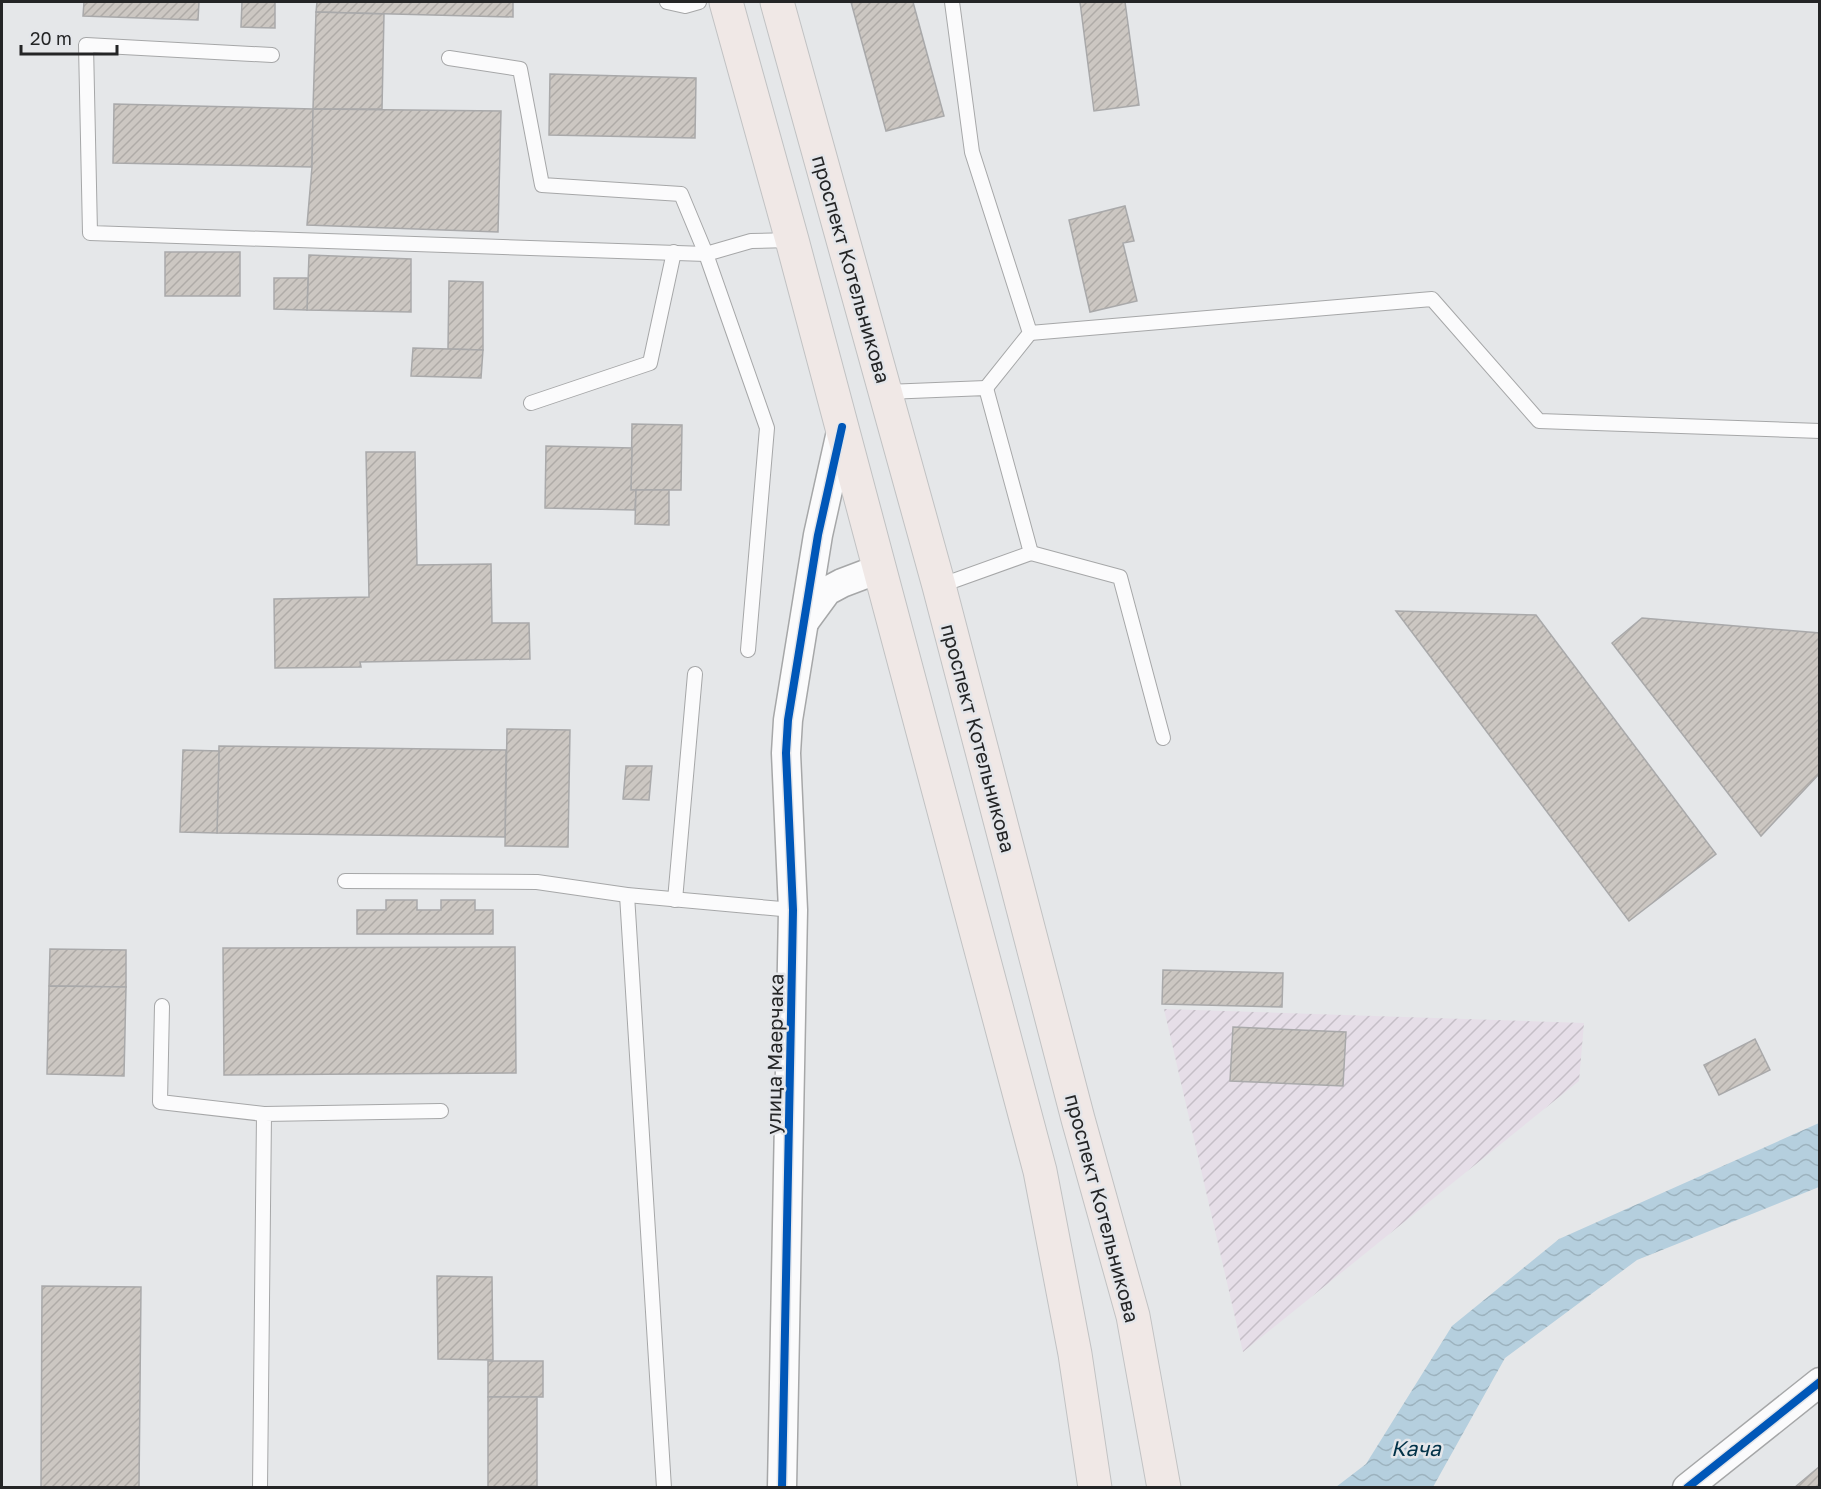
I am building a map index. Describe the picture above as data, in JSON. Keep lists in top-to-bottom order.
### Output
{
  "streets": {
    "highway": ["проспект Котельникова"],
    "street": ["улица Маерчака"]
  },
  "water": ["Кача"],
  "scale_bar": "20 m"
}
